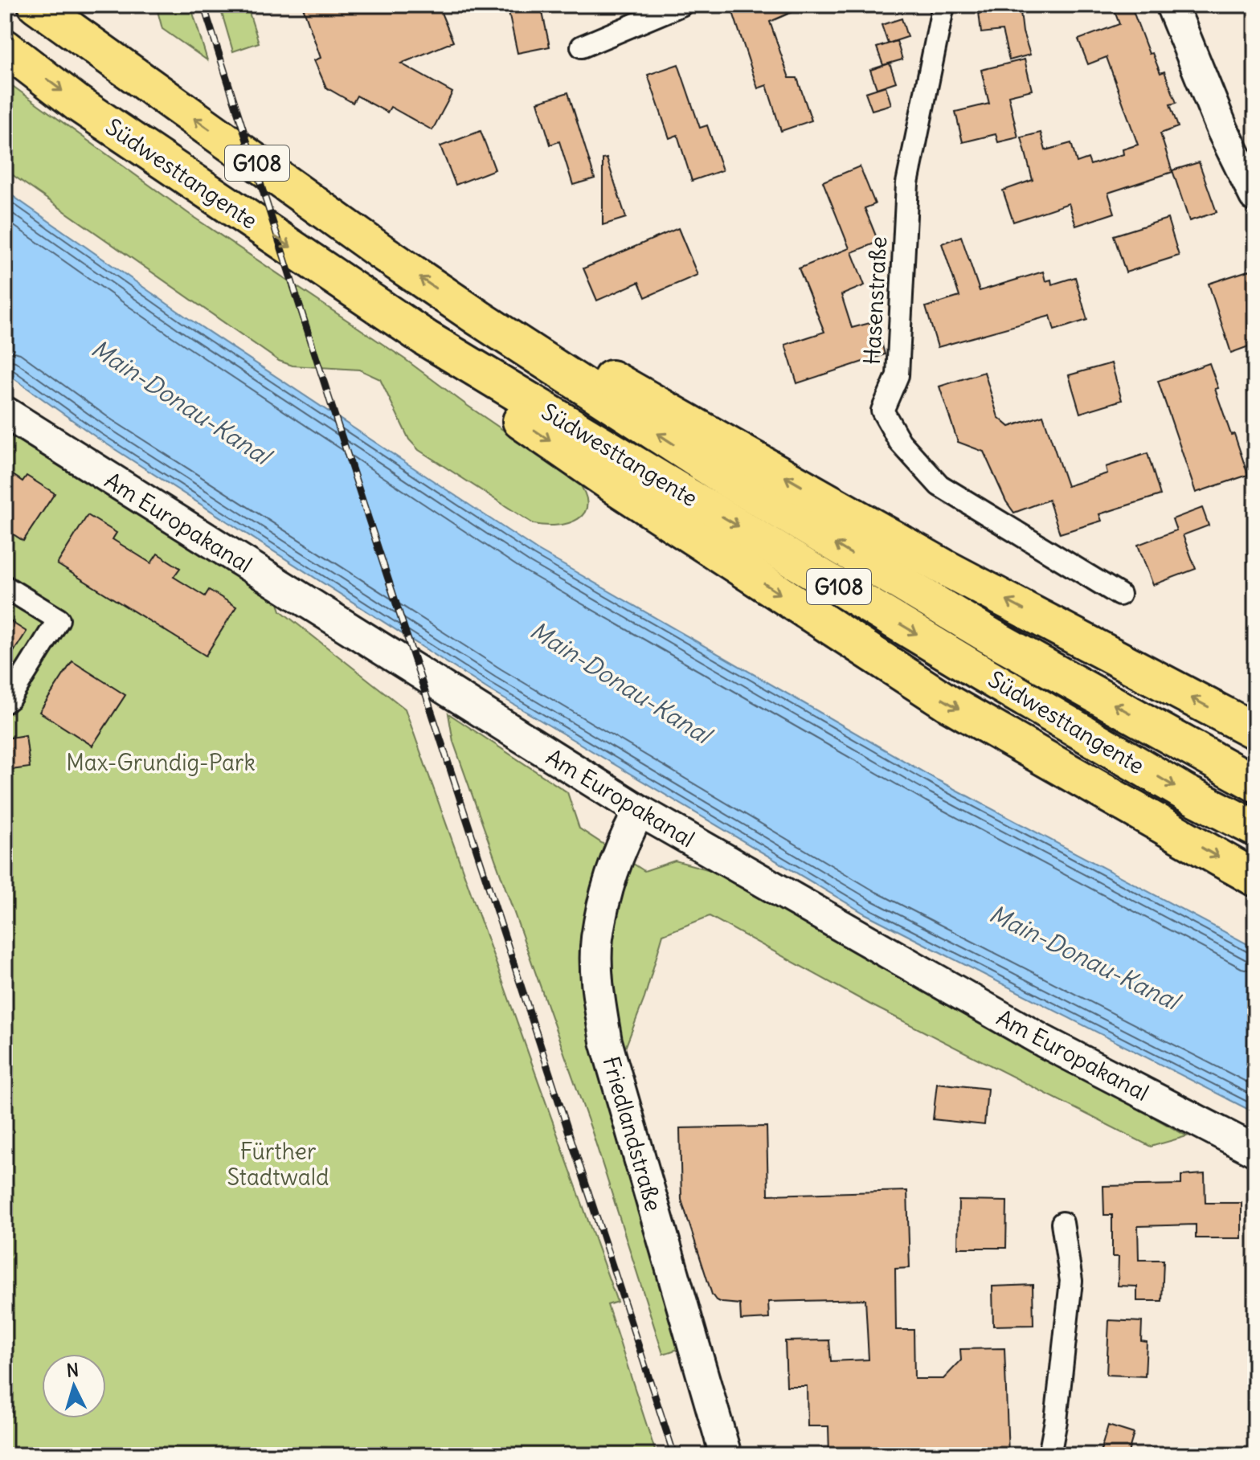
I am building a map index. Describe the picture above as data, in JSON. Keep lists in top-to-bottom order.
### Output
{
  "streets": {
    "highway": ["G108", "Südwesttangente"],
    "main road": ["Am Europakanal", "Friedlandstraße"],
    "street": ["Hasenstraße"]
  },
  "crossings": [
    ["Am Europakanal", "Friedlandstraße"]
  ],
  "water": ["Main-Donau-Kanal"],
  "parks": ["Max-Grundig-Park", "Fürther Stadtwald"],
  "north": "top"
}
